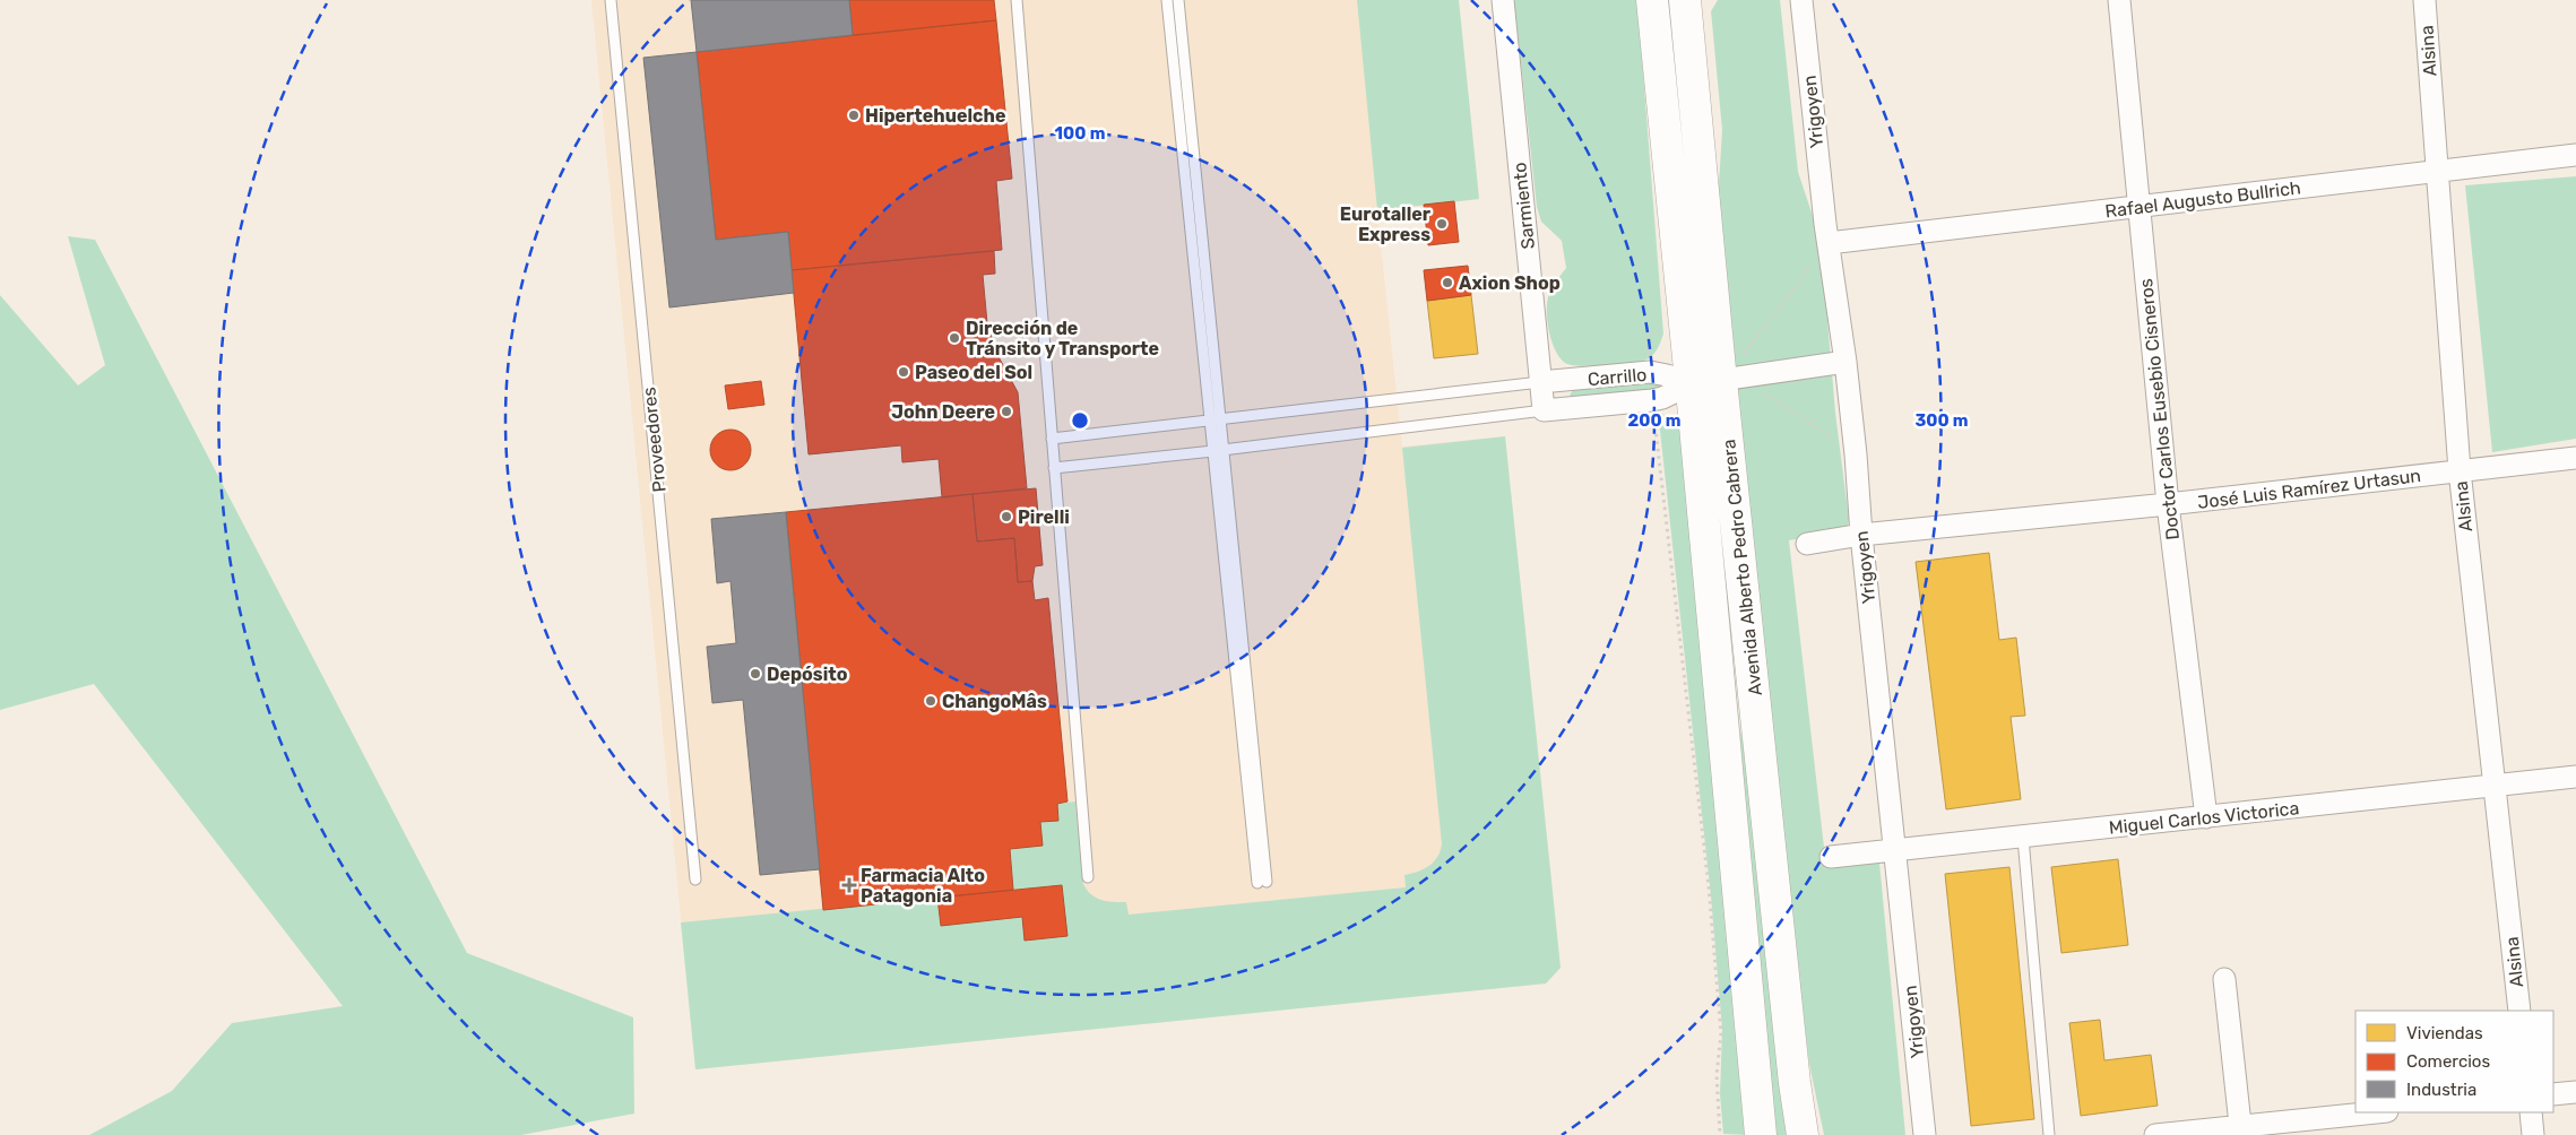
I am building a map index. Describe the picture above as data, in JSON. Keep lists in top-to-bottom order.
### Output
{
  "streets": {
    "main road": ["Avenida Alberto Pedro Cabrera"],
    "street": [
      "Alsina",
      "Yrigoyen",
      "Rafael Augusto Bullrich",
      "Sarmiento",
      "Carrillo",
      "Doctor Carlos Eusebio Cisneros",
      "José Luis Ramírez Urtasun",
      "Miguel Carlos Victorica"
    ],
    "lane": ["Proveedores"]
  },
  "crossings": [
    ["Alsina", "Rafael Augusto Bullrich"],
    ["Alsina", "José Luis Ramírez Urtasun"],
    ["Alsina", "Miguel Carlos Victorica"],
    ["Yrigoyen", "Rafael Augusto Bullrich"],
    ["Yrigoyen", "Carrillo"],
    ["Yrigoyen", "José Luis Ramírez Urtasun"],
    ["Yrigoyen", "Miguel Carlos Victorica"],
    ["Rafael Augusto Bullrich", "Doctor Carlos Eusebio Cisneros"],
    ["Sarmiento", "Carrillo"],
    ["Carrillo", "Avenida Alberto Pedro Cabrera"],
    ["Doctor Carlos Eusebio Cisneros", "José Luis Ramírez Urtasun"],
    ["Doctor Carlos Eusebio Cisneros", "Miguel Carlos Victorica"]
  ],
  "places": {
    "other": [
      "Hipertehuelche",
      "Eurotaller Express",
      "Axion Shop",
      "Dirección de Tránsito y Transporte",
      "Paseo del Sol",
      "John Deere",
      "Pirelli",
      "Depósito",
      "ChangoMâs"
    ],
    "health": ["Farmacia Alto Patagonia"]
  },
  "legend": ["Viviendas", "Comercios", "Industria"],
  "rings": ["100 m", "200 m", "300 m"]
}
